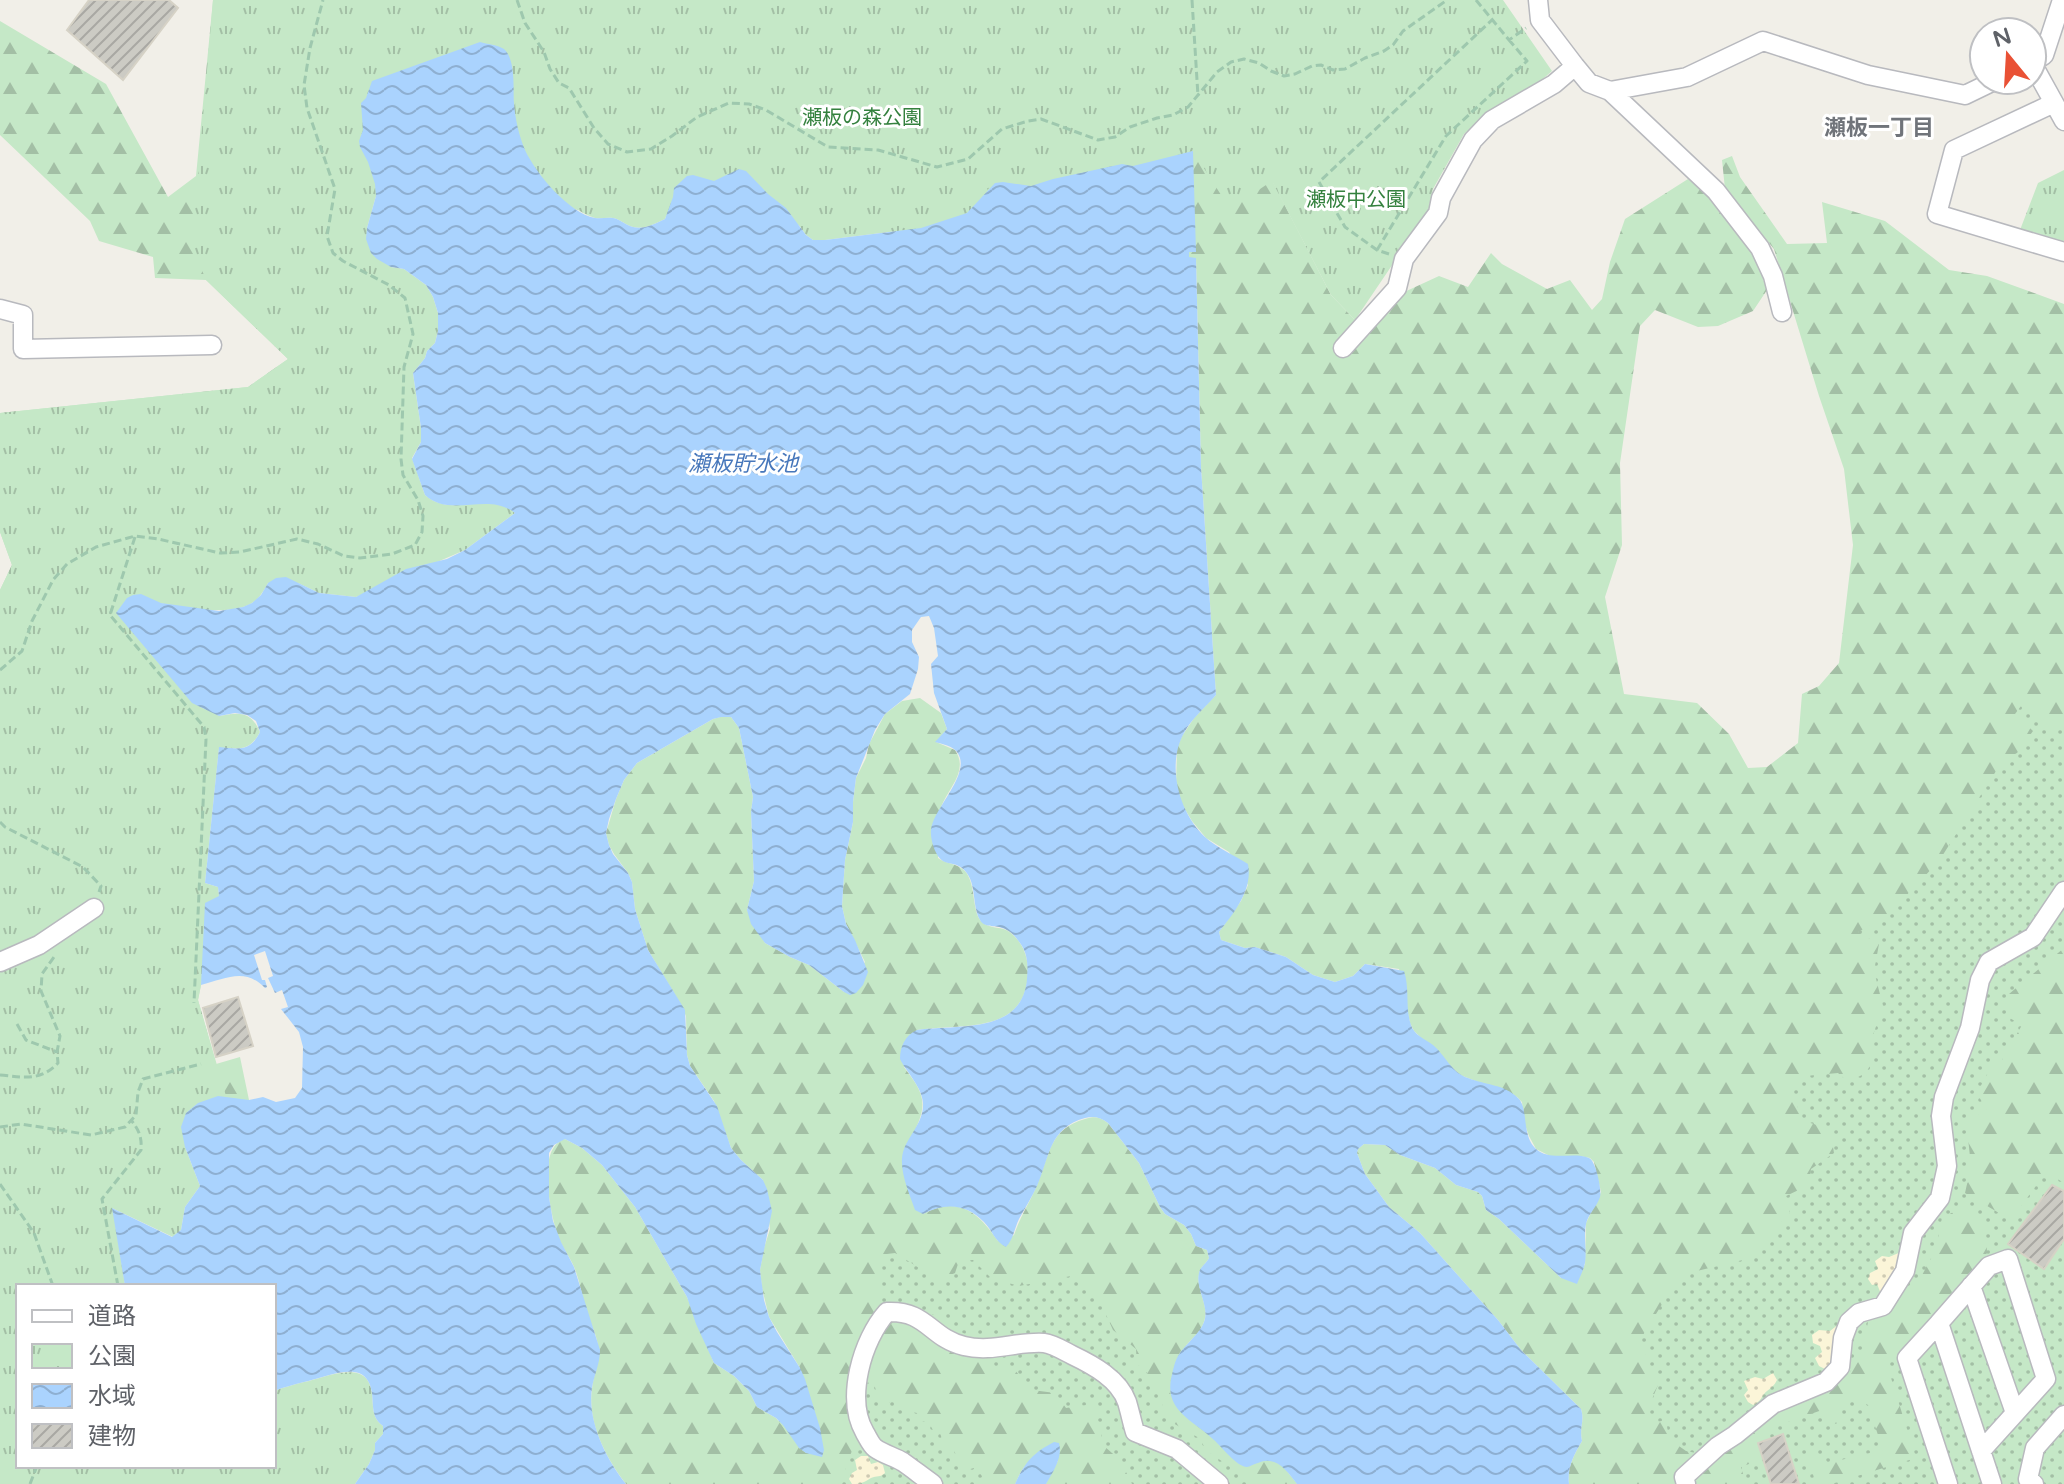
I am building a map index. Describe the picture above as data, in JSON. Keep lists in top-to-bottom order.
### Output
{
  "districts": ["瀬板一丁目"],
  "water": ["瀬板貯水池"],
  "parks": ["瀬板の森公園", "瀬板中公園"],
  "legend": [
    "道路",
    "公園",
    "水域",
    "建物"
  ],
  "north": "top"
}
